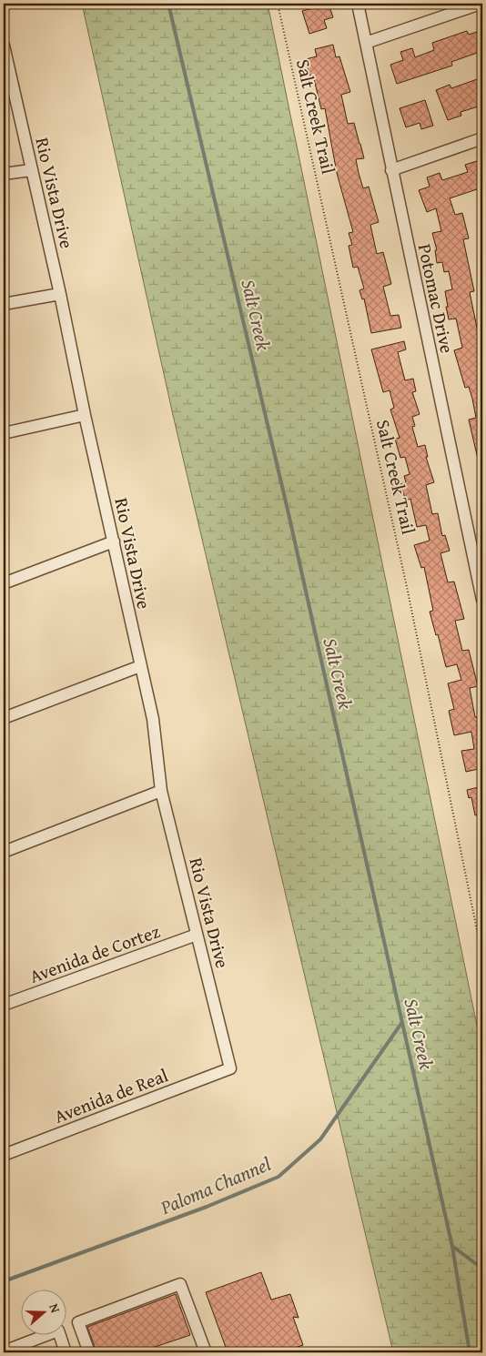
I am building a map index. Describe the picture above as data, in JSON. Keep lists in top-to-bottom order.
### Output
{
  "streets": {
    "street": [
      "Rio Vista Drive",
      "Potomac Drive",
      "Avenida de Cortez",
      "Avenida de Real"
    ],
    "path": ["Salt Creek Trail"]
  },
  "crossings": [
    ["Rio Vista Drive", "Avenida de Cortez"],
    ["Rio Vista Drive", "Avenida de Real"]
  ],
  "water": ["Salt Creek", "Paloma Channel"],
  "north": "right"
}
